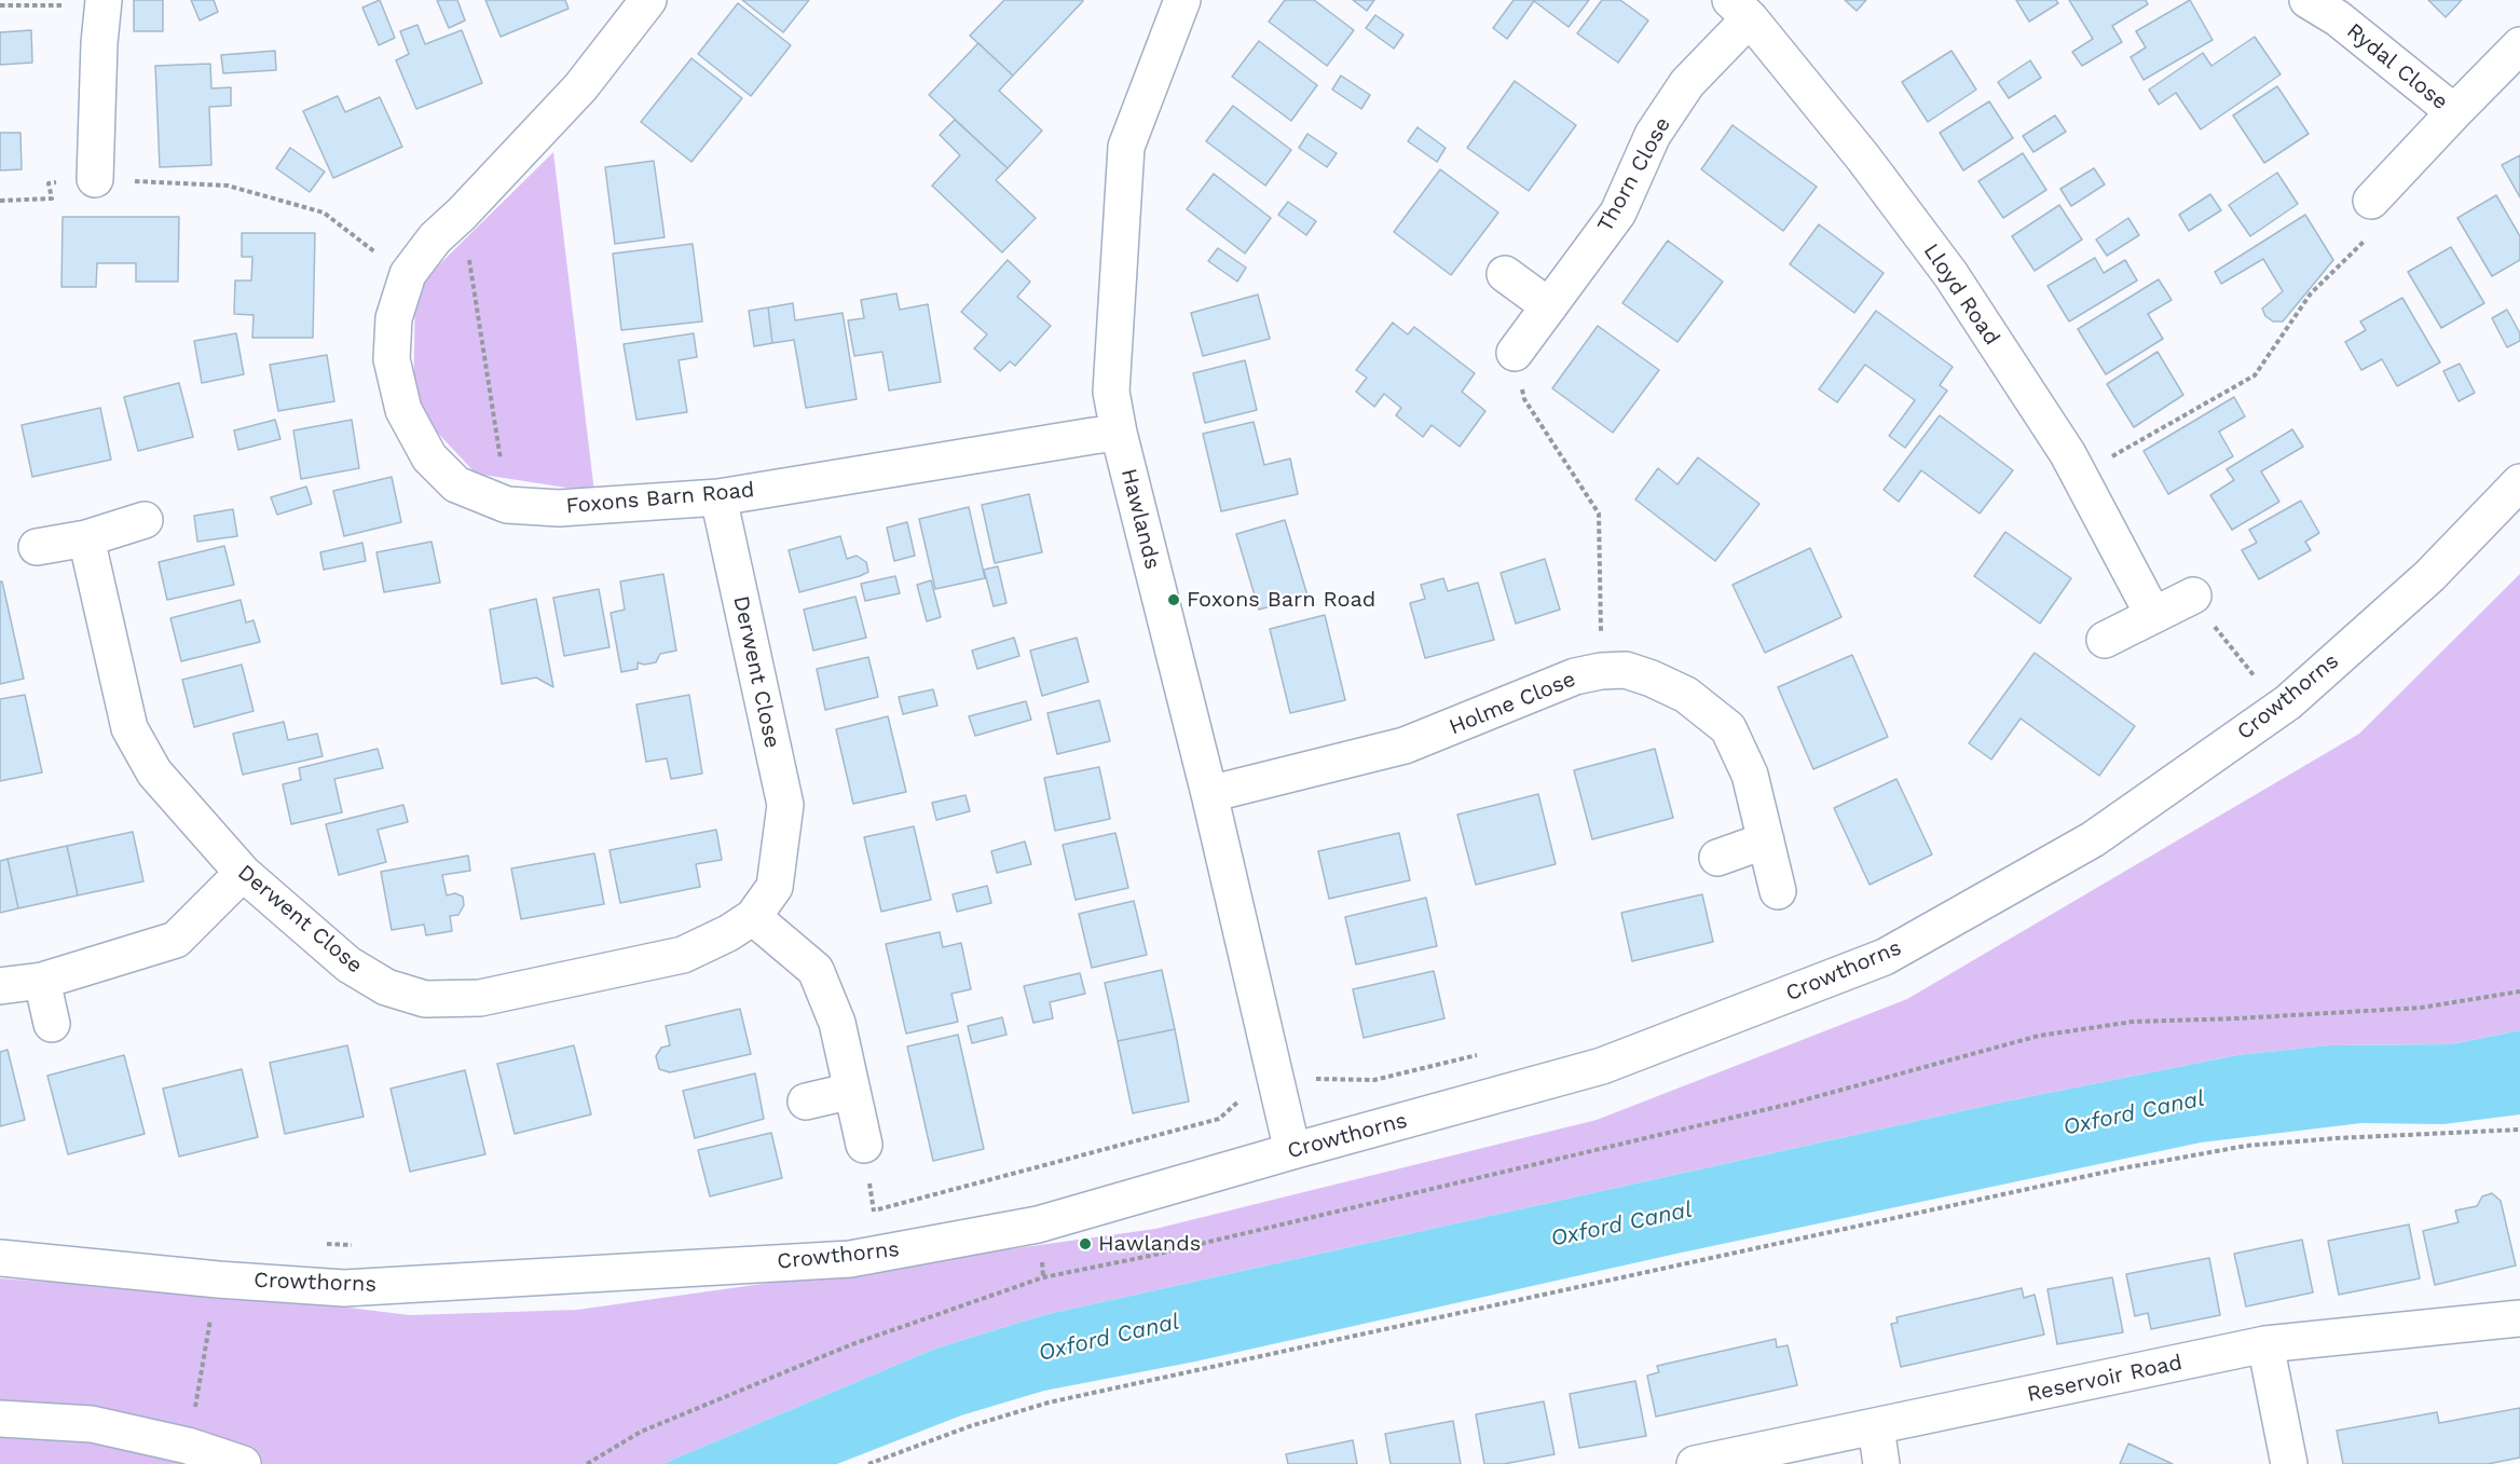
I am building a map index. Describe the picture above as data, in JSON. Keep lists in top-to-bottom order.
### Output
{
  "streets": {
    "street": [
      "Rydal Close",
      "Thorn Close",
      "Lloyd Road",
      "Foxons Barn Road",
      "Hawlands",
      "Derwent Close",
      "Crowthorns",
      "Holme Close",
      "Reservoir Road"
    ]
  },
  "crossings": [
    ["Thorn Close", "Lloyd Road"],
    ["Foxons Barn Road", "Hawlands"],
    ["Foxons Barn Road", "Derwent Close"],
    ["Hawlands", "Crowthorns"],
    ["Hawlands", "Holme Close"]
  ],
  "water": ["Oxford Canal"],
  "places": ["Foxons Barn Road", "Hawlands"]
}
